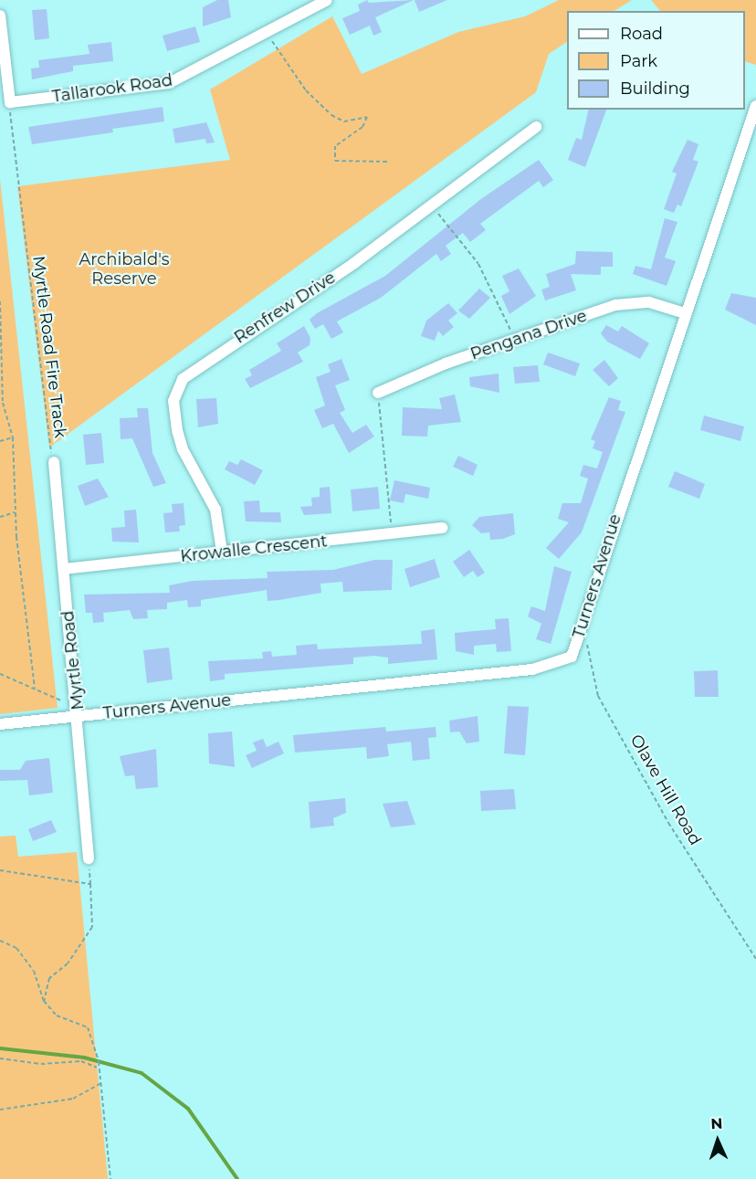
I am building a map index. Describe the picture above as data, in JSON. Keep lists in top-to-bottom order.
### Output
{
  "streets": {
    "street": [
      "Tallarook Road",
      "Renfrew Drive",
      "Pengana Drive",
      "Krowalle Crescent",
      "Turners Avenue",
      "Myrtle Road"
    ],
    "path": ["Myrtle Road Fire Track", "Olave Hill Road"]
  },
  "crossings": [
    ["Tallarook Road", "Myrtle Road Fire Track"],
    ["Renfrew Drive", "Krowalle Crescent"],
    ["Pengana Drive", "Turners Avenue"],
    ["Myrtle Road Fire Track", "Myrtle Road"],
    ["Krowalle Crescent", "Myrtle Road"],
    ["Turners Avenue", "Myrtle Road"]
  ],
  "parks": ["Archibald's Reserve"],
  "legend": ["Road", "Park", "Building"],
  "north": "top"
}
